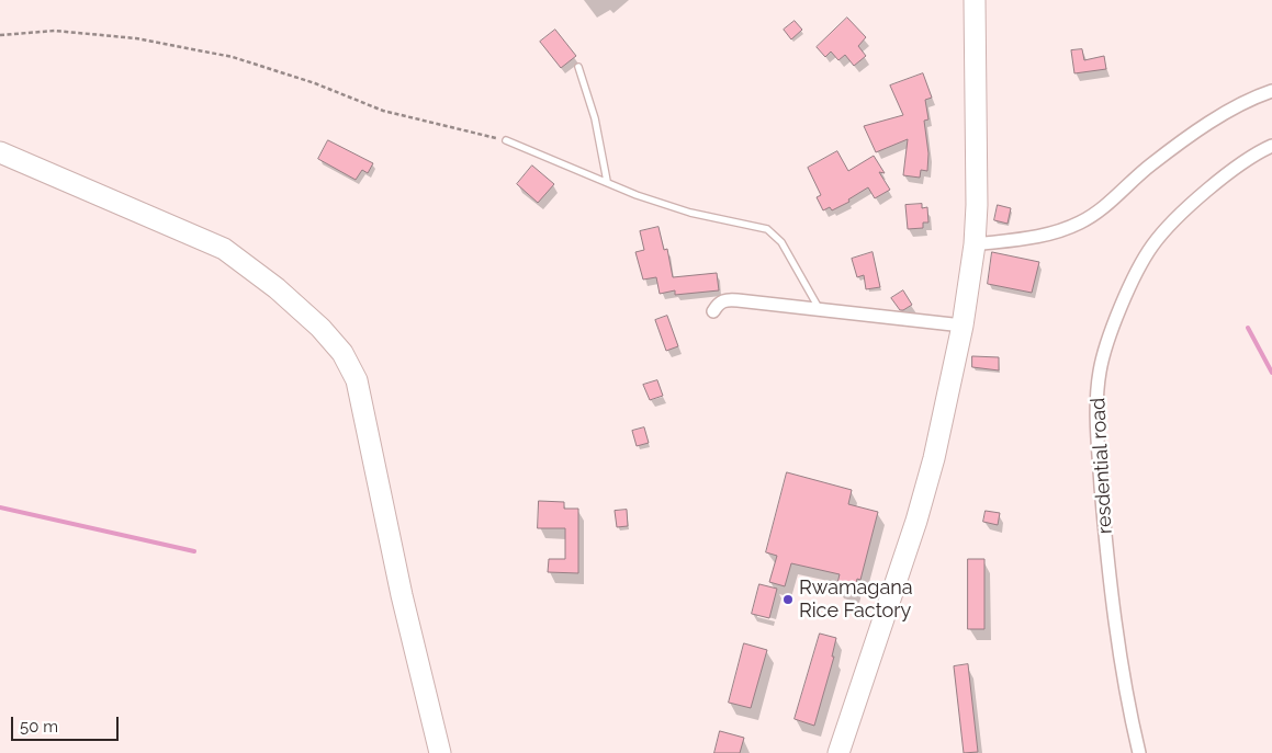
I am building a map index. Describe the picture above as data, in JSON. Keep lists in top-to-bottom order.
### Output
{
  "streets": {
    "street": ["resdential road"]
  },
  "places": ["Rwamagana Rice Factory"],
  "scale_bar": "50 m"
}
